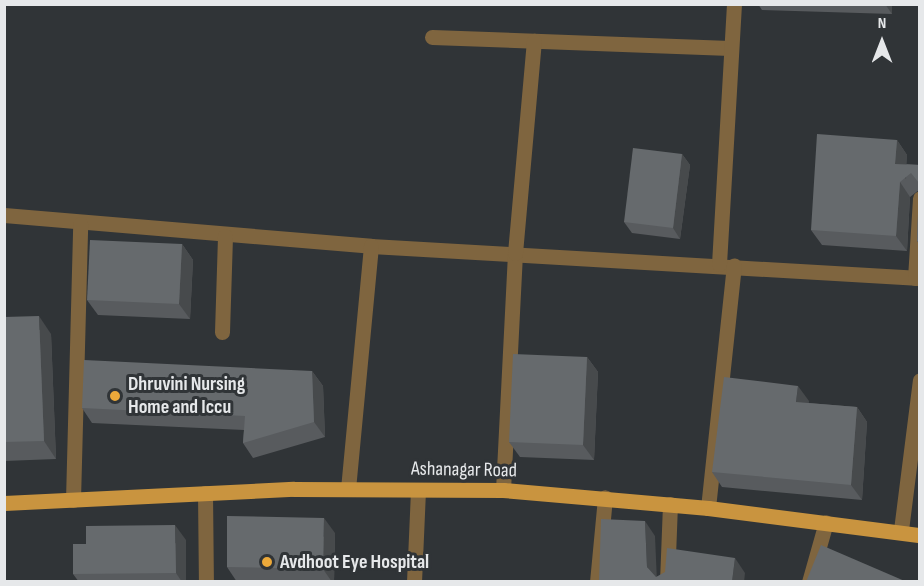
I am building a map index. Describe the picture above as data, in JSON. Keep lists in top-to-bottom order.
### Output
{
  "streets": {
    "main road": ["Ashanagar Road"]
  },
  "places": ["Dhruvini Nursing Home and Iccu", "Avdhoot Eye Hospital"],
  "north": "top"
}
